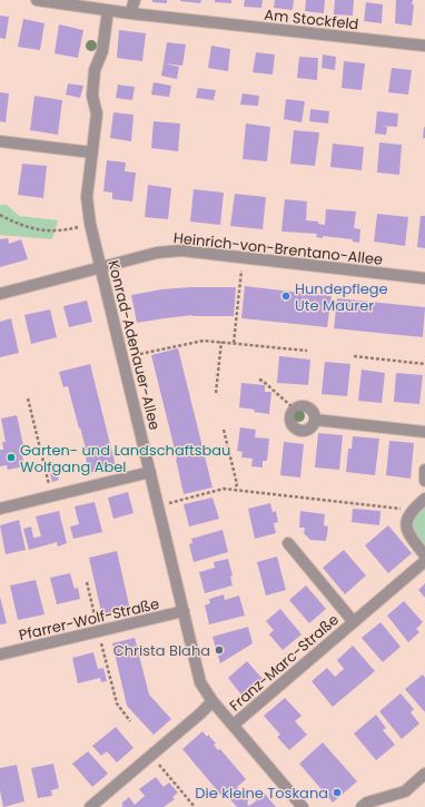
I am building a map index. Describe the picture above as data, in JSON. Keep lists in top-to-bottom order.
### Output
{
  "streets": {
    "street": [
      "Am Stockfeld",
      "Heinrich-von-Brentano-Allee",
      "Konrad-Adenauer-Allee",
      "Pfarrer-Wolf-Straße",
      "Franz-Marc-Straße"
    ]
  },
  "crossings": [
    ["Am Stockfeld", "Konrad-Adenauer-Allee"],
    ["Heinrich-von-Brentano-Allee", "Konrad-Adenauer-Allee"],
    ["Konrad-Adenauer-Allee", "Pfarrer-Wolf-Straße"],
    ["Konrad-Adenauer-Allee", "Franz-Marc-Straße"]
  ],
  "places": [
    "Hundepflege Ute Maurer",
    "Garten- und Landschaftsbau Wolfgang Abel",
    "Christa Blaha",
    "Die kleine Toskana"
  ]
}
